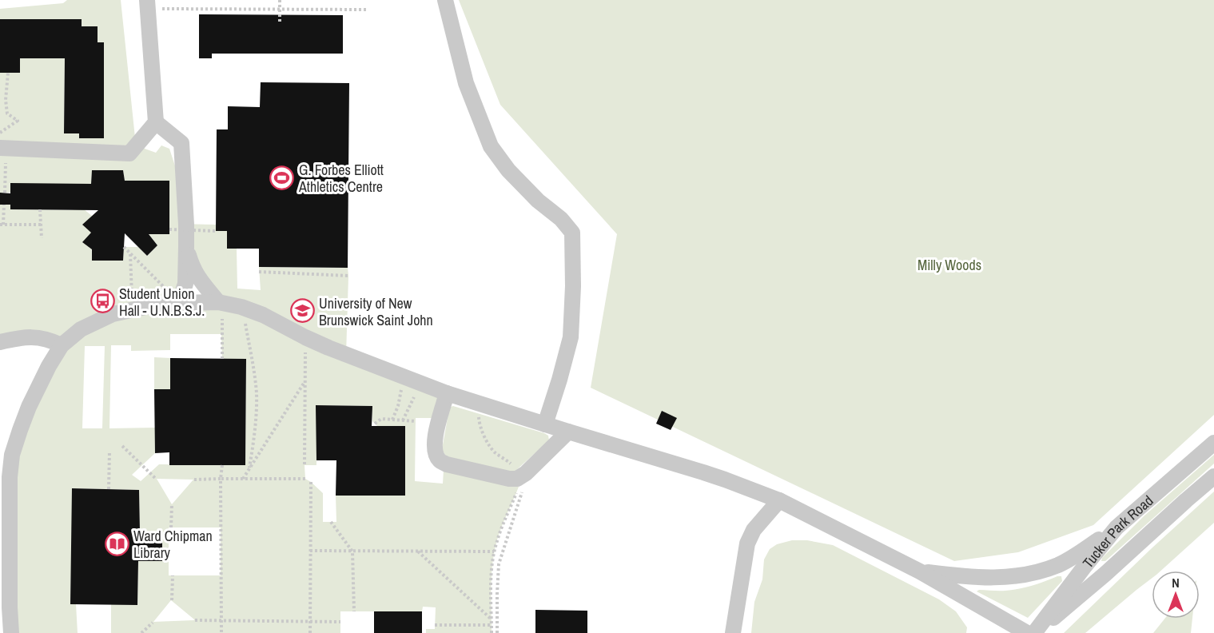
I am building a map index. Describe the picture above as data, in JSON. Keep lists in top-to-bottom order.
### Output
{
  "streets": {
    "street": ["Tucker Park Road"]
  },
  "parks": ["Milly Woods"],
  "places": {
    "sports": ["G. Forbes Elliott Athletics Centre"],
    "bus stop": ["Student Union Hall - U.N.B.S.J."],
    "school or university": ["University of New Brunswick Saint John"],
    "library": ["Ward Chipman Library"]
  },
  "north": "top"
}
